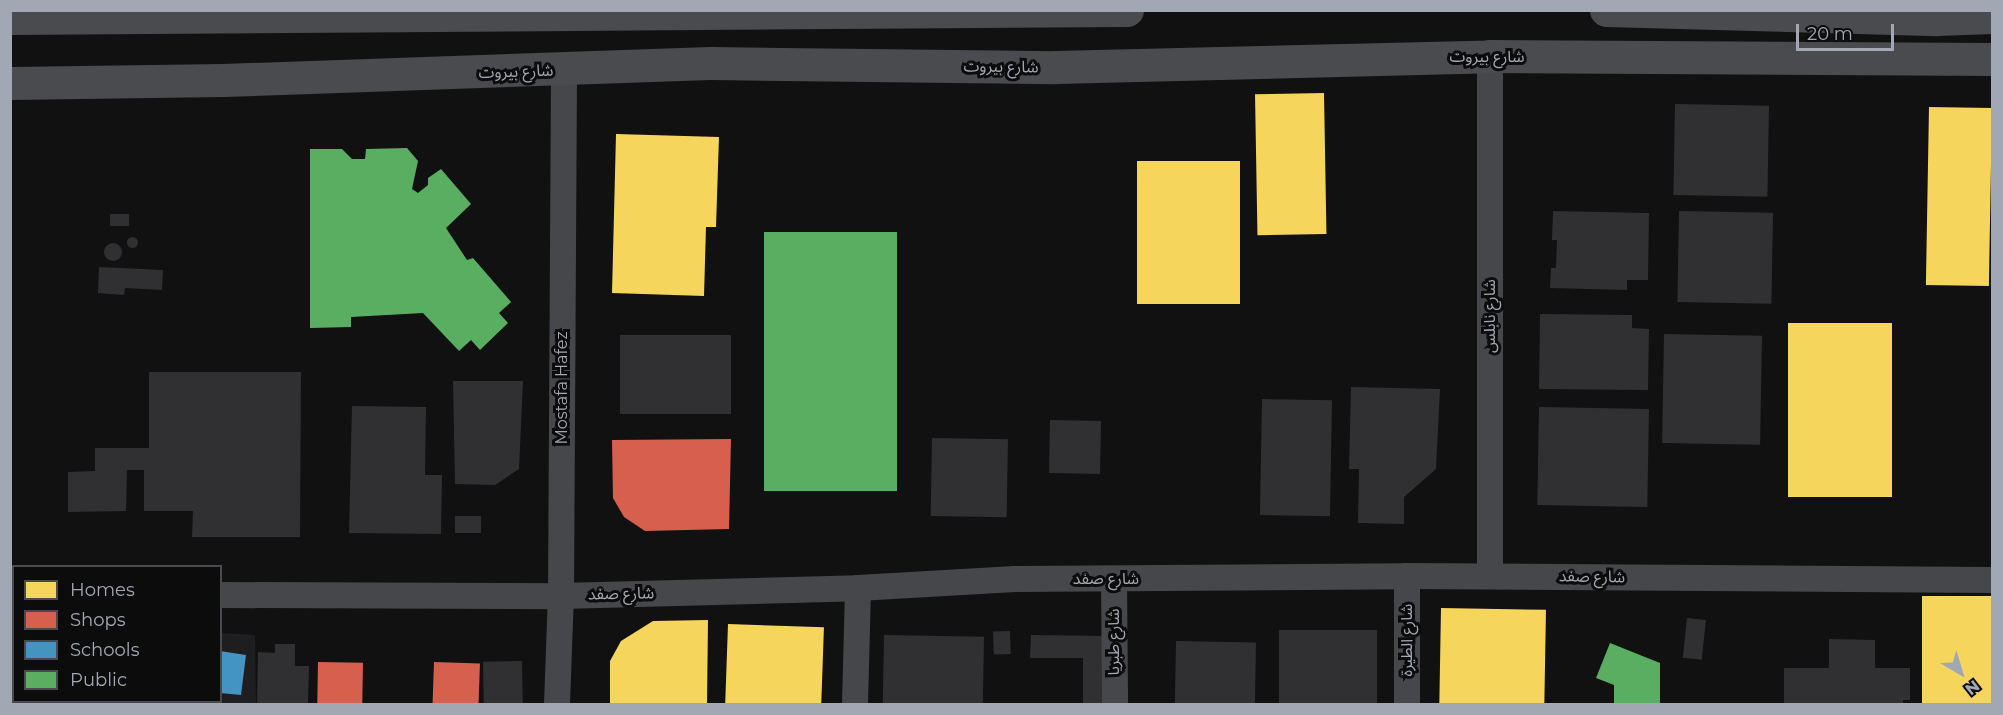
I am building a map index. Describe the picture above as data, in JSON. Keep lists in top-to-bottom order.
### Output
{
  "streets": {
    "main road": ["شارع بيروت"],
    "street": [
      "شارع نابلس",
      "Mostafa Hafez",
      "شارع صفد",
      "شارع الطيرة",
      "شارع طبريا"
    ]
  },
  "crossings": [
    ["شارع بيروت", "شارع نابلس"],
    ["شارع بيروت", "Mostafa Hafez"],
    ["شارع نابلس", "شارع صفد"],
    ["Mostafa Hafez", "شارع صفد"],
    ["شارع صفد", "شارع الطيرة"],
    ["شارع صفد", "شارع طبريا"]
  ],
  "legend": [
    "Homes",
    "Shops",
    "Schools",
    "Public"
  ],
  "scale_bar": "20 m",
  "north": "bottom right"
}
